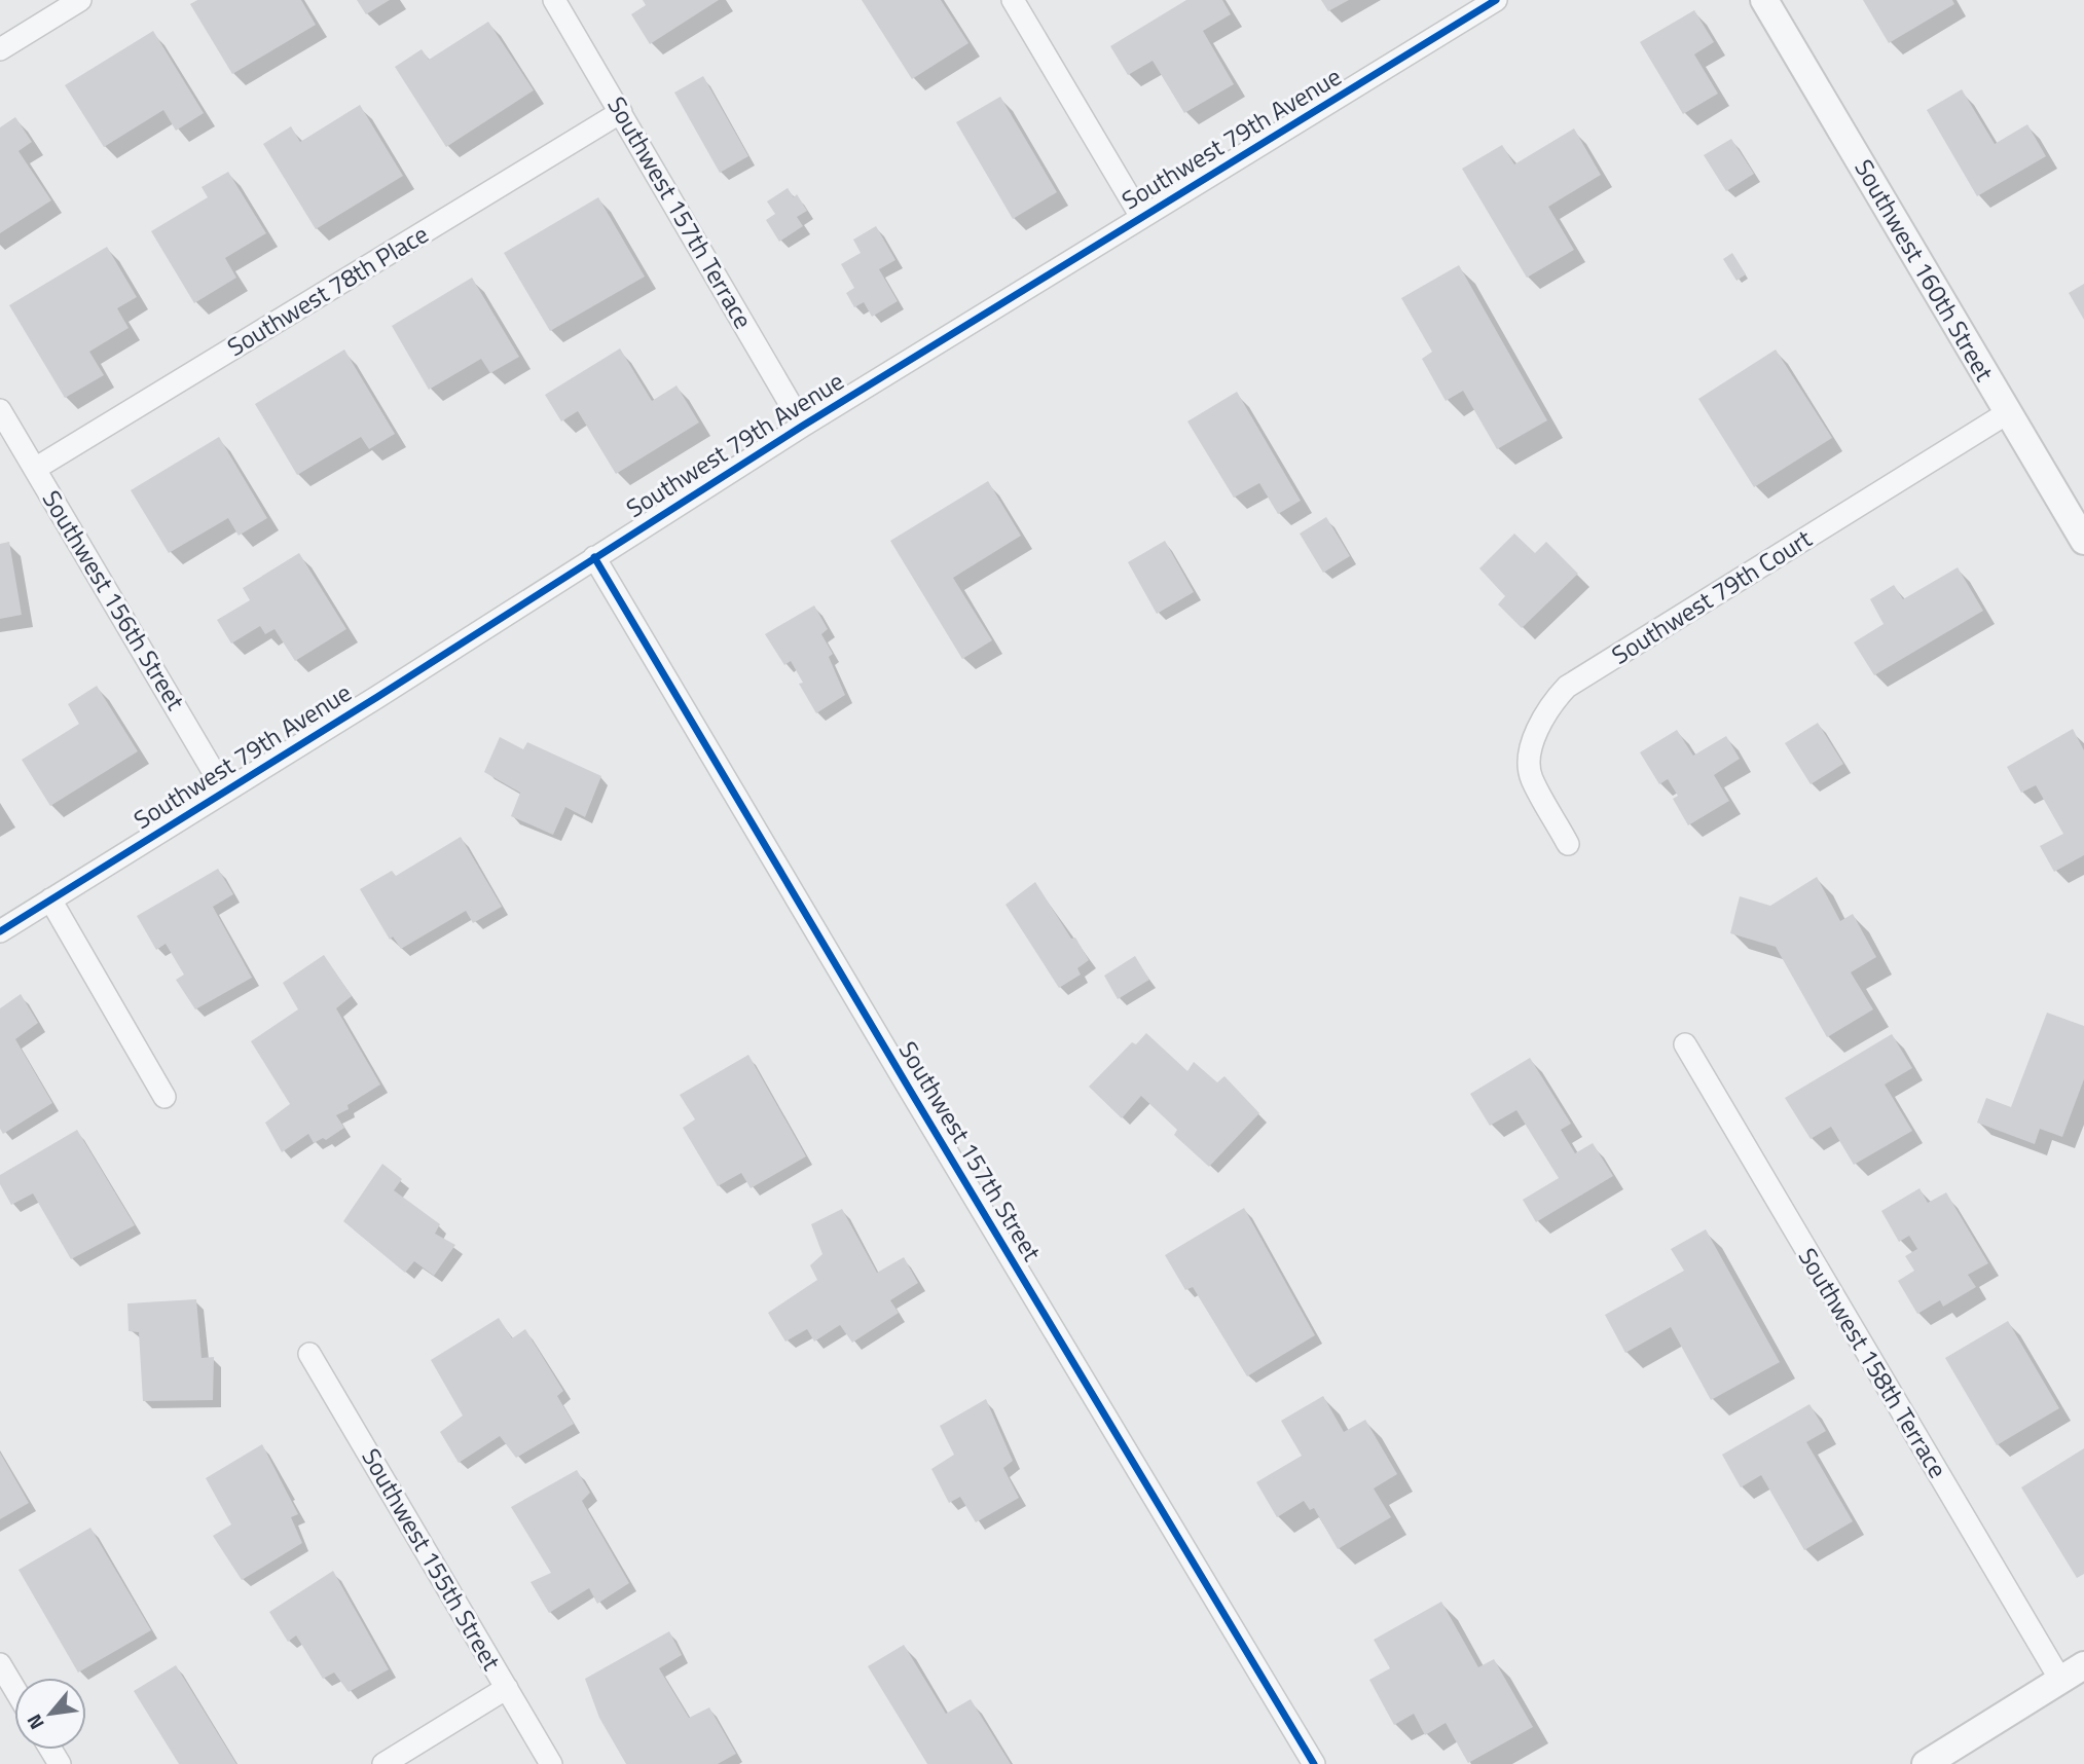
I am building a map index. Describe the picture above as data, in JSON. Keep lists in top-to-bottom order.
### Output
{
  "streets": {
    "street": [
      "Southwest 79th Avenue",
      "Southwest 157th Terrace",
      "Southwest 160th Street",
      "Southwest 78th Place",
      "Southwest 79th Court",
      "Southwest 156th Street",
      "Southwest 157th Street",
      "Southwest 158th Terrace",
      "Southwest 155th Street"
    ]
  },
  "crossings": [
    ["Southwest 79th Avenue", "Southwest 157th Terrace"],
    ["Southwest 79th Avenue", "Southwest 156th Street"],
    ["Southwest 79th Avenue", "Southwest 157th Street"],
    ["Southwest 157th Terrace", "Southwest 78th Place"],
    ["Southwest 160th Street", "Southwest 79th Court"],
    ["Southwest 78th Place", "Southwest 156th Street"]
  ],
  "north": "bottom left"
}
